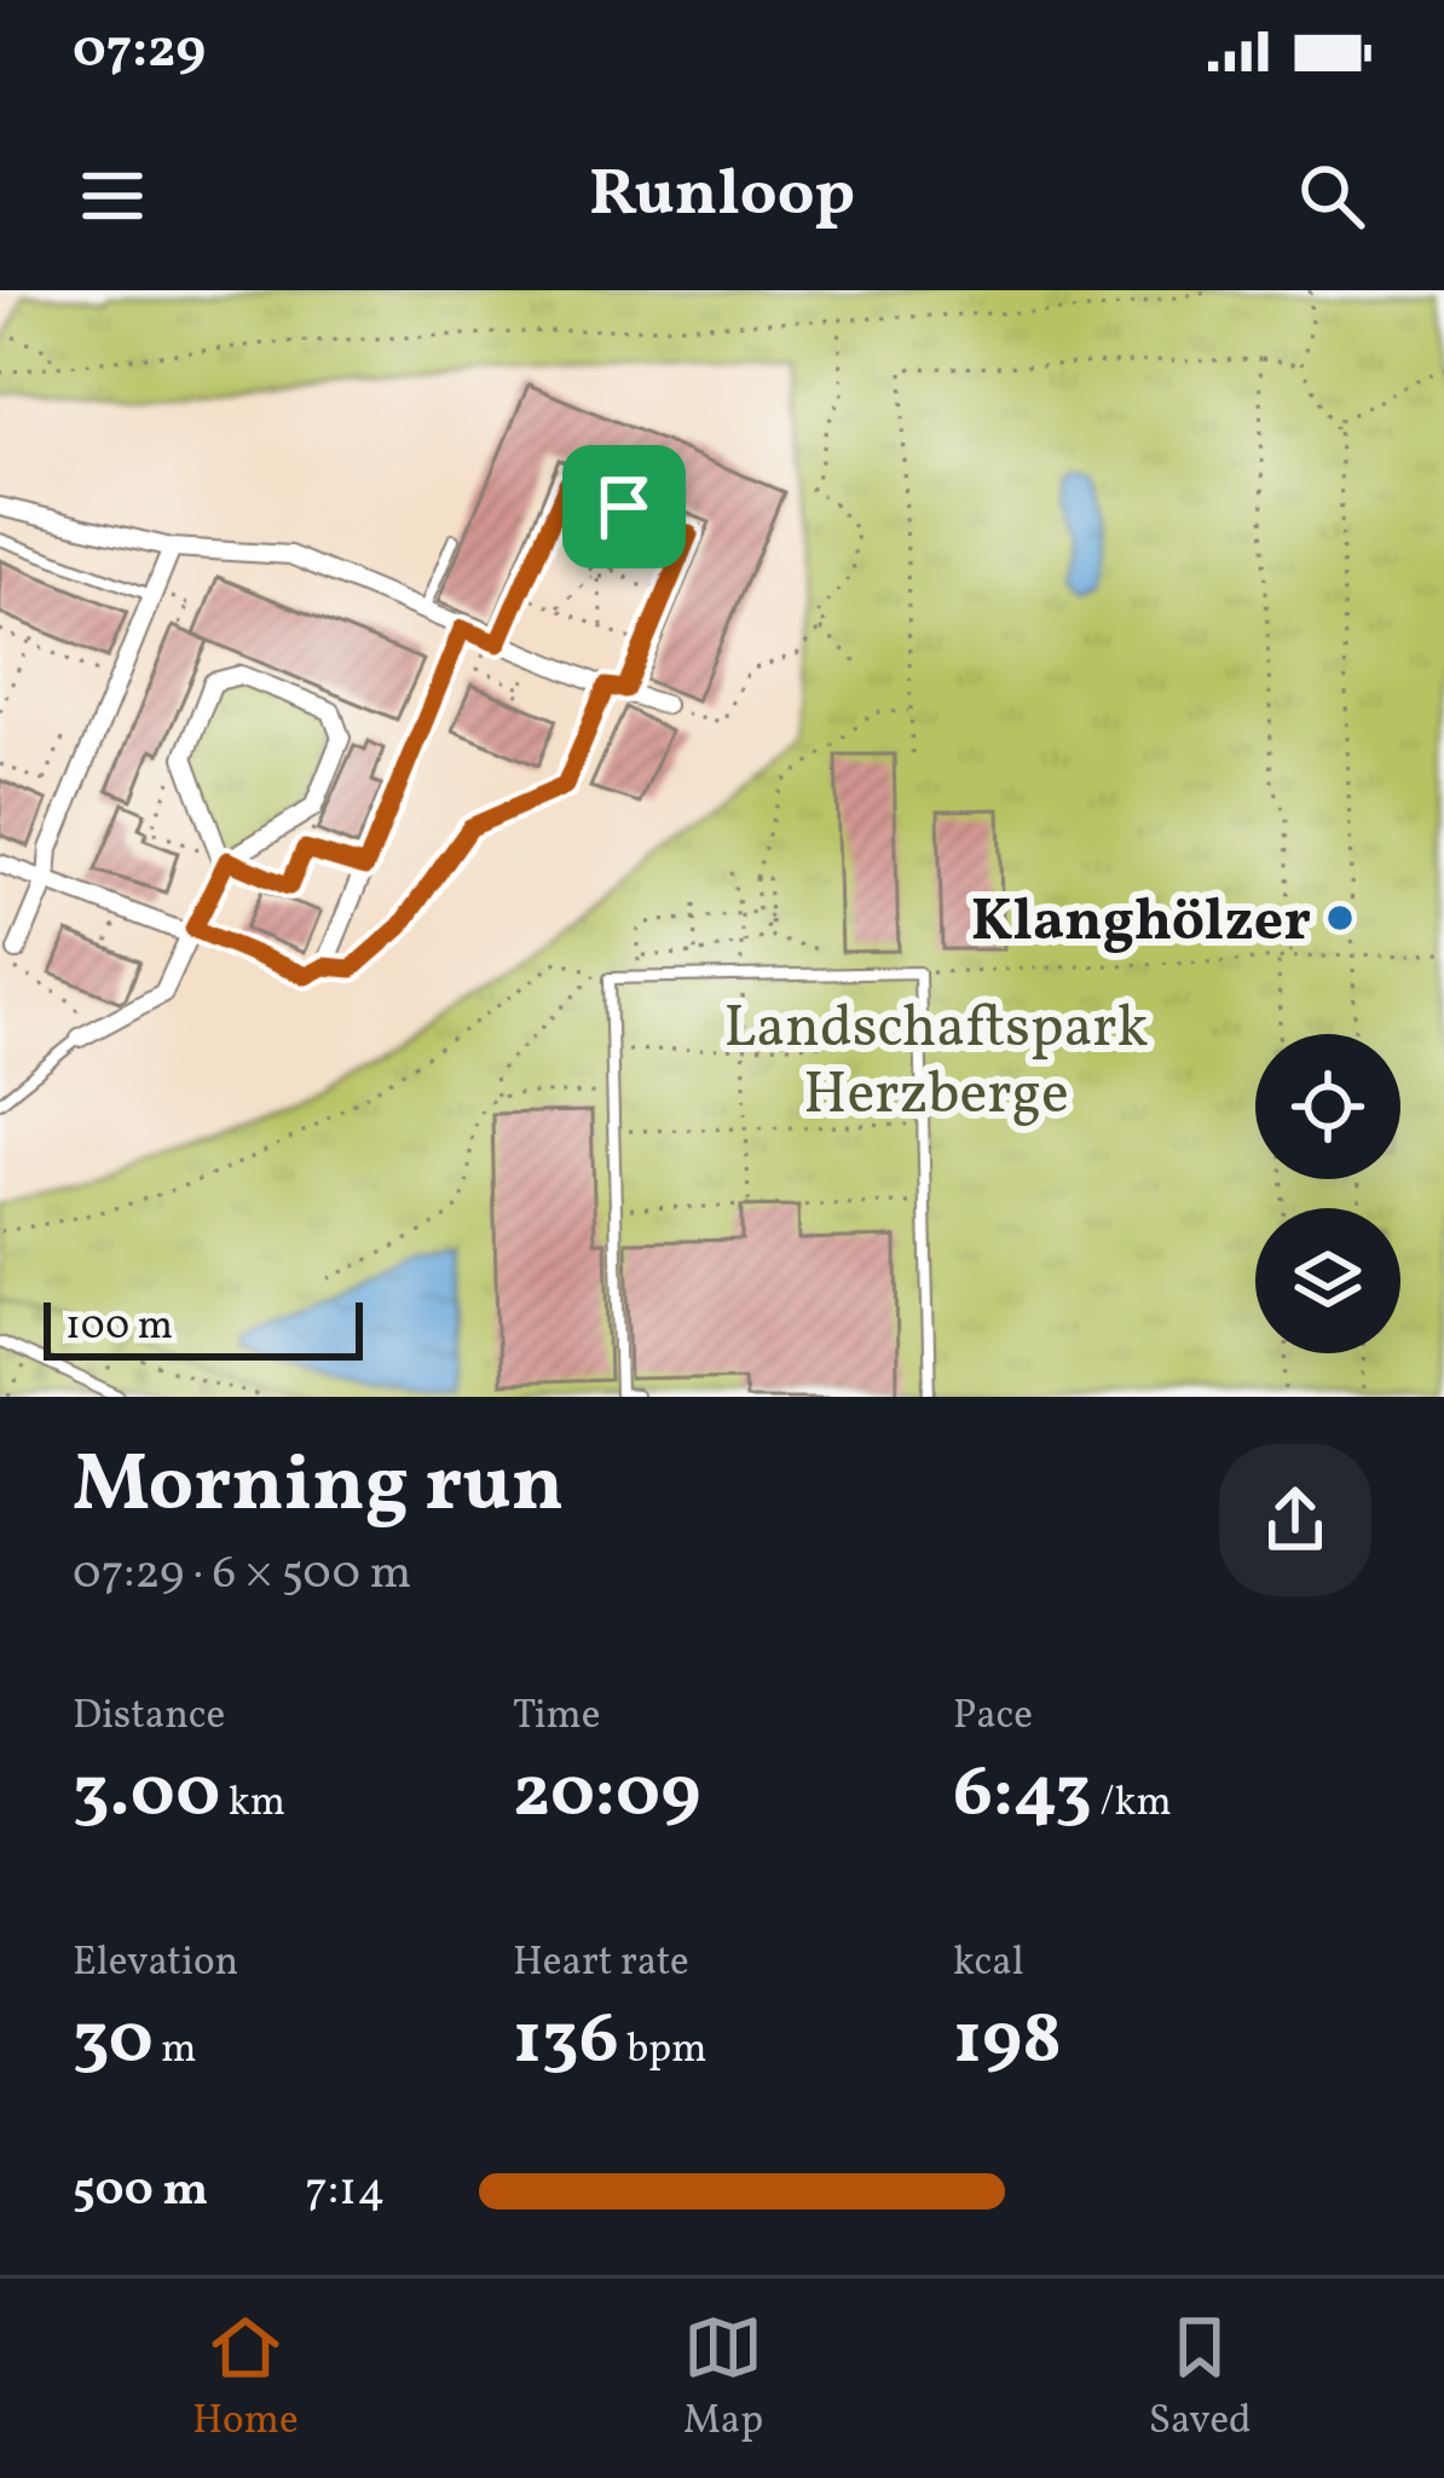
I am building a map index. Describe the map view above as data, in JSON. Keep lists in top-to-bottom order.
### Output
{
  "parks": ["Landschaftspark Herzberge"],
  "places": ["Klanghölzer"],
  "scale_bar": "100 m",
  "page": {
    "status": "07:29",
    "header": "Runloop",
    "scale": "100 m",
    "heading": ["Morning run", "07:29 · 6 × 500 m"],
    "stats": [
      ["Distance", "3.00 km"],
      ["Time", "20:09"],
      ["Pace", "6:43 /km"],
      ["Elevation", "30 m"],
      ["Heart rate", "136 bpm"],
      ["kcal", "198"]
    ],
    "list": [
      {
        "name": "500 m",
        "note": "7:14"
      }
    ],
    "tabs": ["Home", "Map", "Saved"]
  }
}
